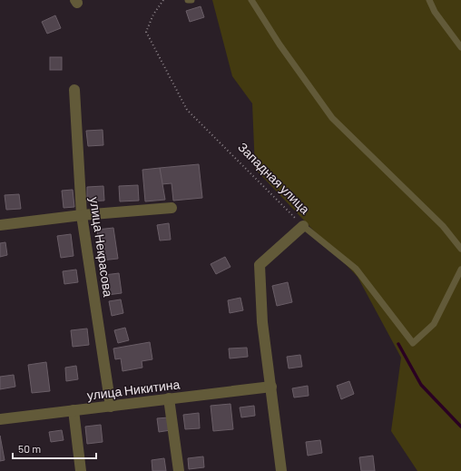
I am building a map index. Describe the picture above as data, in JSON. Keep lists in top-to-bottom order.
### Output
{
  "streets": {
    "street": ["Западная улица", "улица Некрасова", "улица Никитина"]
  },
  "crossings": [
    ["Западная улица", "улица Никитина"],
    ["улица Некрасова", "улица Никитина"]
  ],
  "scale_bar": "50 m"
}
